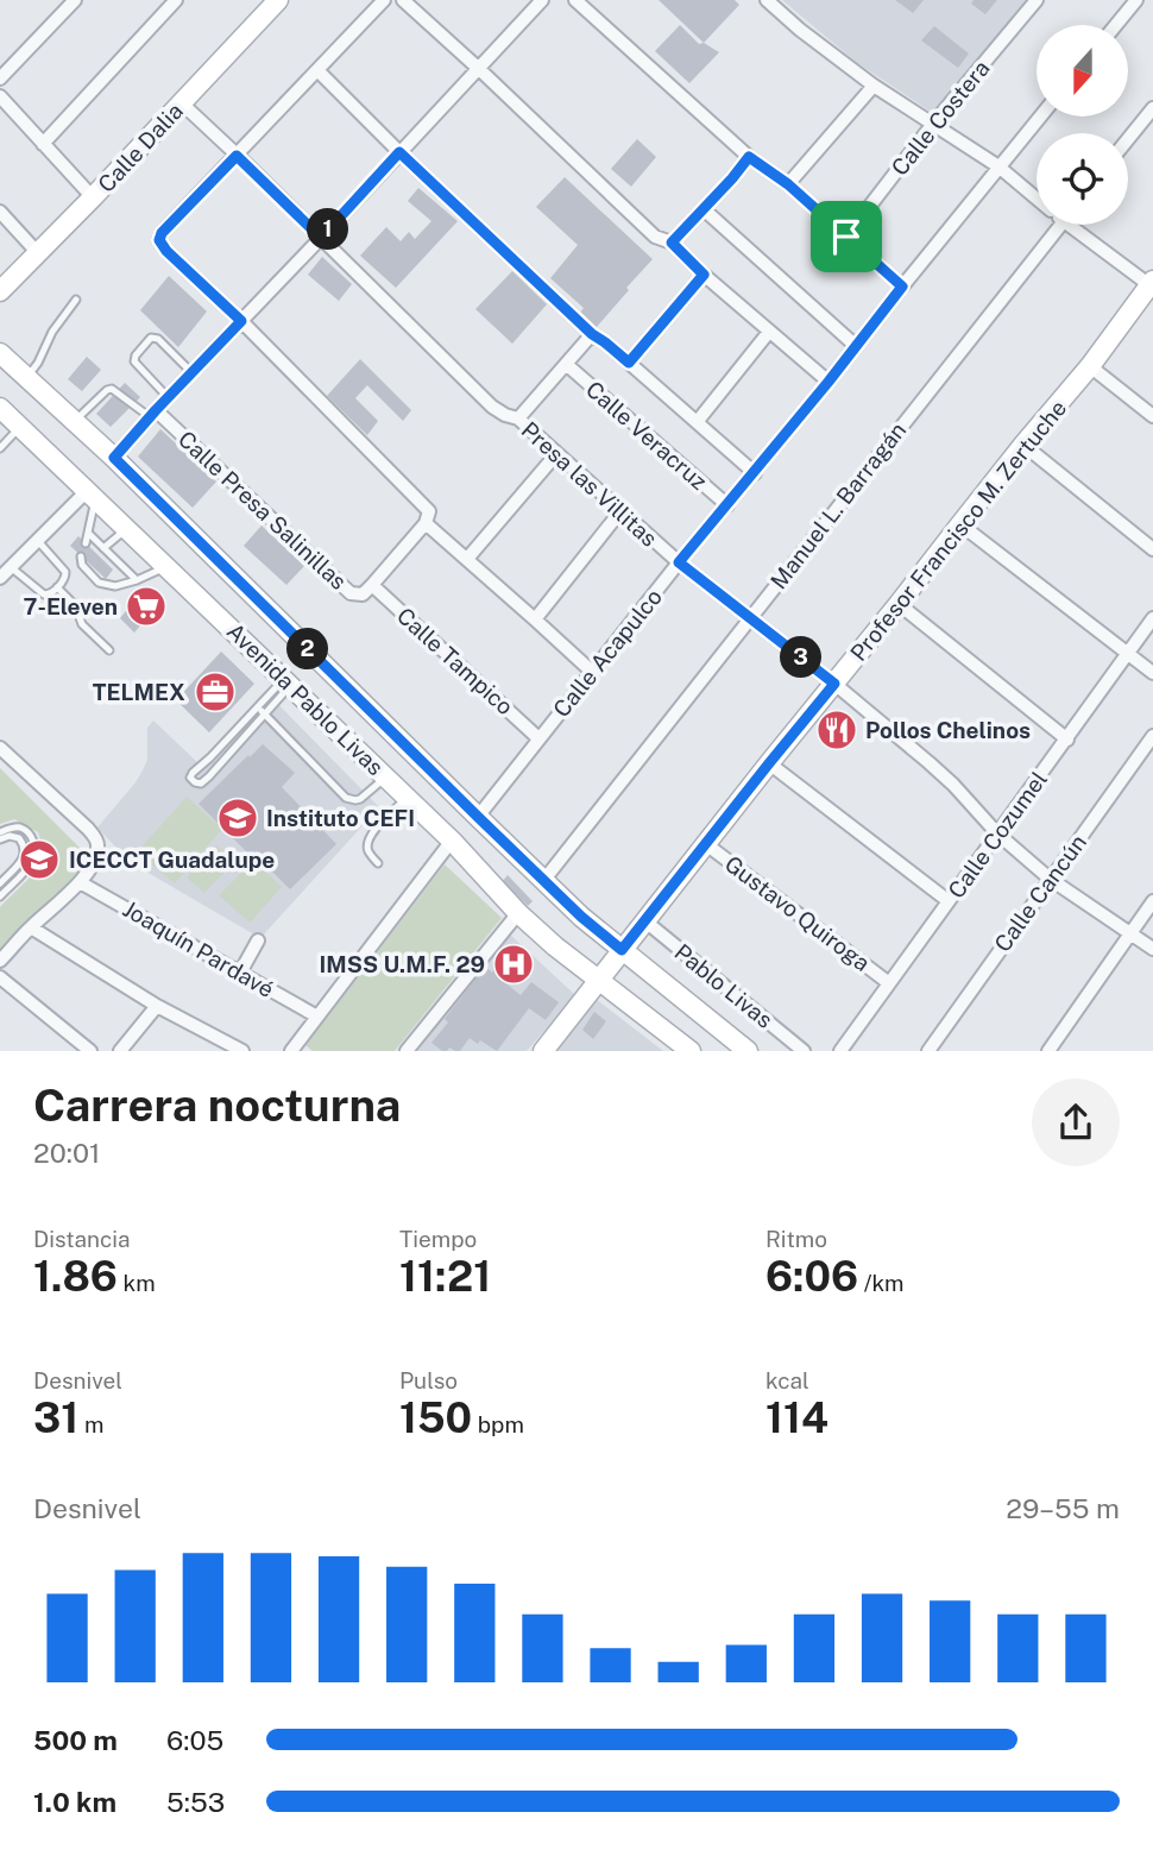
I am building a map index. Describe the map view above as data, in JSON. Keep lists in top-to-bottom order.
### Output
{
  "streets": {
    "main road": ["Calle Dalia", "Profesor Francisco M. Zertuche", "Avenida Pablo Livas"],
    "street": [
      "Calle Costera",
      "Calle Veracruz",
      "Presa las Villitas",
      "Manuel L. Barragán",
      "Calle Presa Salinillas",
      "Calle Acapulco",
      "Calle Tampico",
      "Calle Cozumel",
      "Calle Cancún",
      "Gustavo Quiroga",
      "Joaquín Pardavé",
      "Pablo Livas"
    ]
  },
  "crossings": [
    ["Calle Dalia", "Presa las Villitas"],
    ["Calle Veracruz", "Calle Acapulco"],
    ["Presa las Villitas", "Manuel L. Barragán"],
    ["Presa las Villitas", "Profesor Francisco M. Zertuche"],
    ["Presa las Villitas", "Calle Acapulco"],
    ["Presa las Villitas", "Calle Cozumel"],
    ["Presa las Villitas", "Calle Cancún"],
    ["Manuel L. Barragán", "Avenida Pablo Livas"],
    ["Calle Presa Salinillas", "Calle Tampico"],
    ["Profesor Francisco M. Zertuche", "Avenida Pablo Livas"],
    ["Profesor Francisco M. Zertuche", "Gustavo Quiroga"],
    ["Profesor Francisco M. Zertuche", "Pablo Livas"],
    ["Calle Acapulco", "Calle Tampico"],
    ["Calle Acapulco", "Avenida Pablo Livas"],
    ["Calle Cozumel", "Gustavo Quiroga"]
  ],
  "places": {
    "supermarket": ["7-Eleven"],
    "office": ["TELMEX"],
    "restaurant": ["Pollos Chelinos"],
    "school or university": ["Instituto CEFI", "ICECCT Guadalupe"],
    "hospital": ["IMSS U.M.F. 29"]
  },
  "north": "bottom",
  "page": {
    "pins": ["1", "2", "3"],
    "heading": ["Carrera nocturna", "20:01"],
    "stats": [
      ["Distancia", "1.86 km"],
      ["Tiempo", "11:21"],
      ["Ritmo", "6:06 /km"],
      ["Desnivel", "31 m"],
      ["Pulso", "150 bpm"],
      ["kcal", "114"]
    ],
    "chart": ["Desnivel", "29–55 m"],
    "list": [
      {
        "name": "500 m",
        "note": "6:05"
      },
      {
        "name": "1.0 km",
        "note": "5:53"
      }
    ]
  }
}
